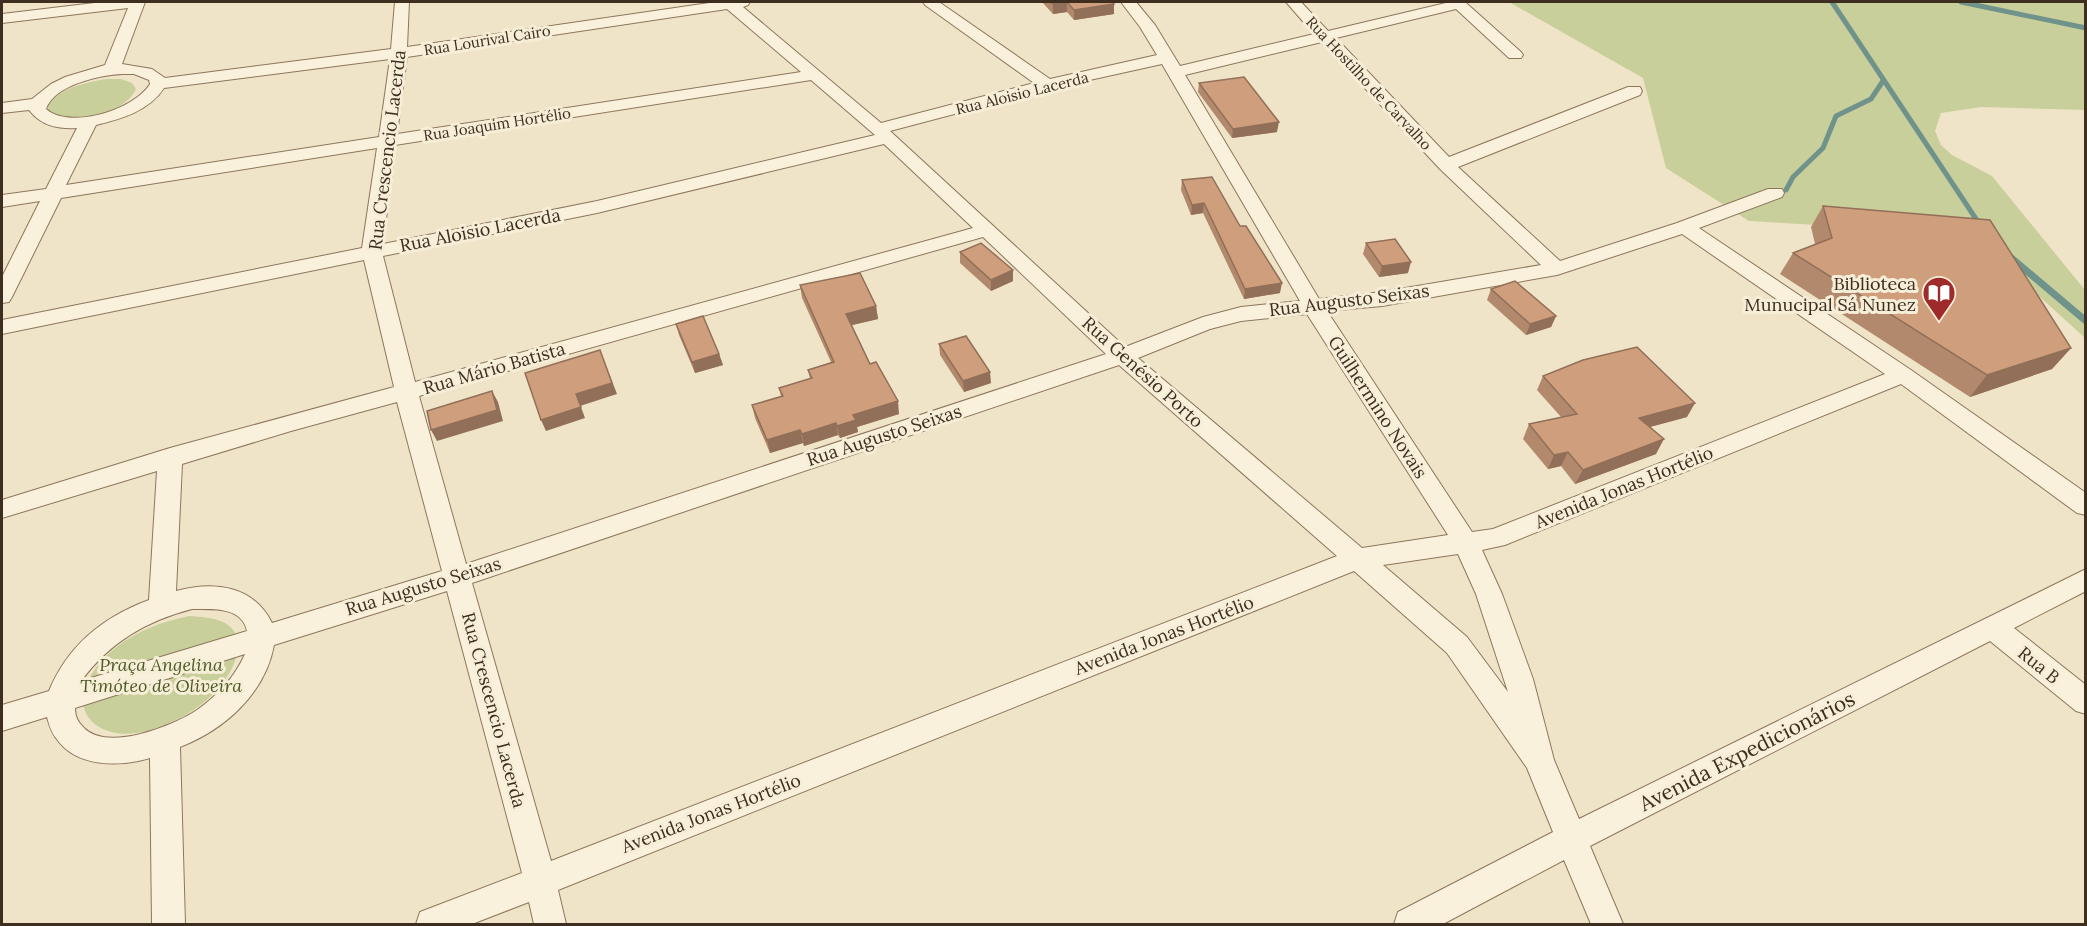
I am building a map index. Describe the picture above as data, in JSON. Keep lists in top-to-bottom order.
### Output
{
  "streets": {
    "street": [
      "Rua Lourival Cairo",
      "Rua Hostilho de Carvalho",
      "Rua Aloisio Lacerda",
      "Rua Joaquim Hortélio",
      "Rua Crescencio Lacerda",
      "Rua Augusto Seixas",
      "Rua Mário Batista",
      "Rua Genésio Porto",
      "Guilhermino Novais",
      "Avenida Jonas Hortélio",
      "Rua B",
      "Avenida Expedicionários"
    ]
  },
  "crossings": [
    ["Rua Lourival Cairo", "Rua Crescencio Lacerda"],
    ["Rua Lourival Cairo", "Rua Genésio Porto"],
    ["Rua Hostilho de Carvalho", "Rua Aloisio Lacerda"],
    ["Rua Hostilho de Carvalho", "Rua Augusto Seixas"],
    ["Rua Aloisio Lacerda", "Rua Crescencio Lacerda"],
    ["Rua Aloisio Lacerda", "Rua Genésio Porto"],
    ["Rua Aloisio Lacerda", "Guilhermino Novais"],
    ["Rua Joaquim Hortélio", "Rua Crescencio Lacerda"],
    ["Rua Joaquim Hortélio", "Rua Genésio Porto"],
    ["Rua Crescencio Lacerda", "Rua Augusto Seixas"],
    ["Rua Crescencio Lacerda", "Rua Mário Batista"],
    ["Rua Crescencio Lacerda", "Avenida Jonas Hortélio"],
    ["Rua Augusto Seixas", "Rua Genésio Porto"],
    ["Rua Augusto Seixas", "Guilhermino Novais"],
    ["Rua Mário Batista", "Rua Genésio Porto"],
    ["Rua Genésio Porto", "Guilhermino Novais"],
    ["Rua Genésio Porto", "Avenida Jonas Hortélio"],
    ["Guilhermino Novais", "Avenida Jonas Hortélio"],
    ["Guilhermino Novais", "Avenida Expedicionários"],
    ["Rua B", "Avenida Expedicionários"]
  ],
  "parks": ["Praça Angelina Timóteo de Oliveira"],
  "places": {
    "library": ["Biblioteca Munucipal Sá Nunez"]
  }
}
